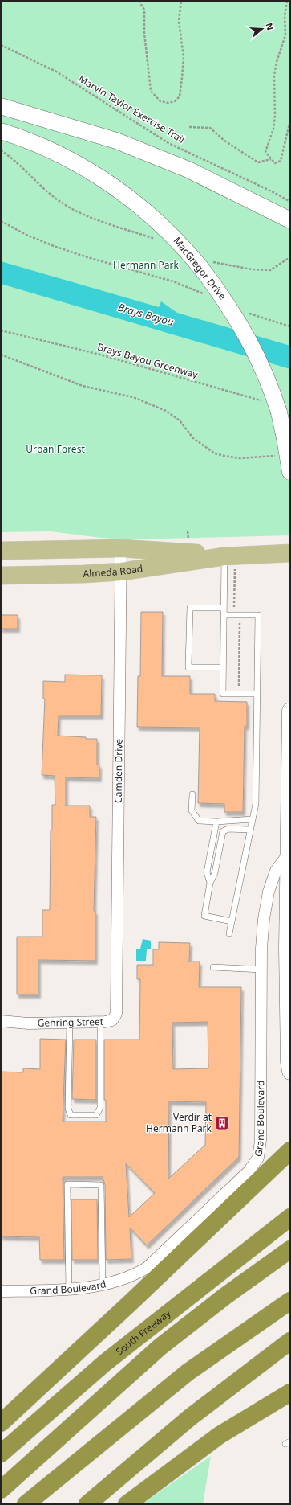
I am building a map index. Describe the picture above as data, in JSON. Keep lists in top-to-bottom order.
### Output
{
  "streets": {
    "highway": ["South Freeway"],
    "main road": ["MacGregor Drive", "Almeda Road"],
    "street": ["Camden Drive", "Gehring Street", "Grand Boulevard"],
    "path": ["Marvin Taylor Exercise Trail", "Brays Bayou Greenway"]
  },
  "crossings": [
    ["Almeda Road", "Camden Drive"],
    ["Camden Drive", "Gehring Street"]
  ],
  "water": ["Brays Bayou"],
  "parks": ["Hermann Park", "Urban Forest"],
  "places": {
    "building": ["Verdir at Hermann Park"]
  },
  "north": "right"
}
